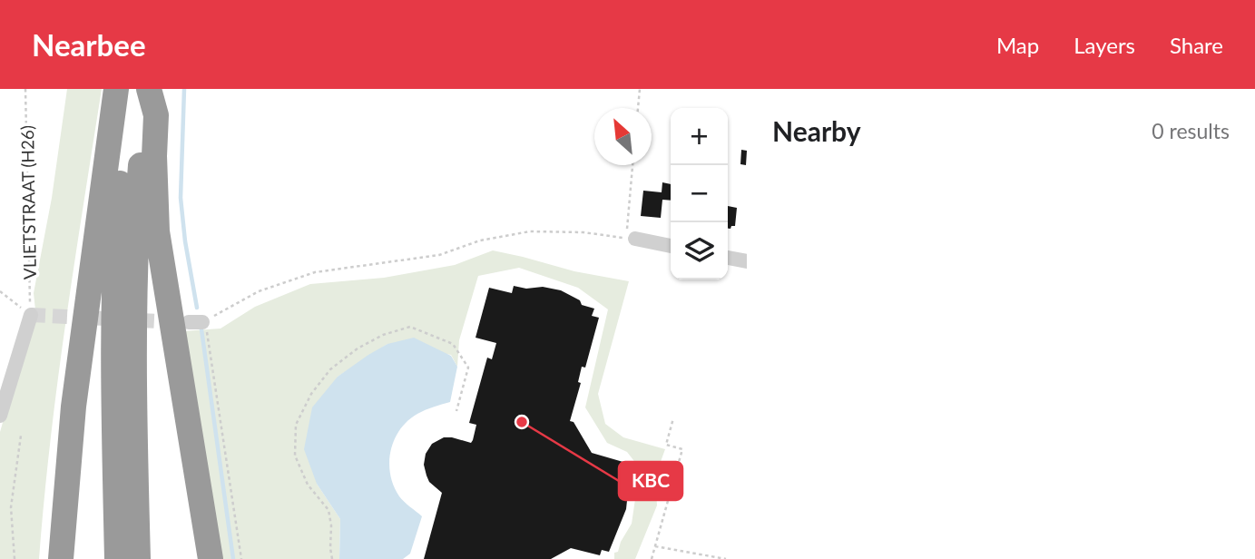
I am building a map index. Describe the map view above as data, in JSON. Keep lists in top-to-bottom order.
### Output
{
  "streets": {
    "path": ["VLIETSTRAAT (H26)"]
  },
  "places": ["KBC"],
  "north": "top left",
  "page": {
    "header": "Nearbee",
    "nav": ["Map", "Layers", "Share"],
    "heading": ["Nearby", "0 results"],
    "map_buttons": ["+", "−"]
  }
}
